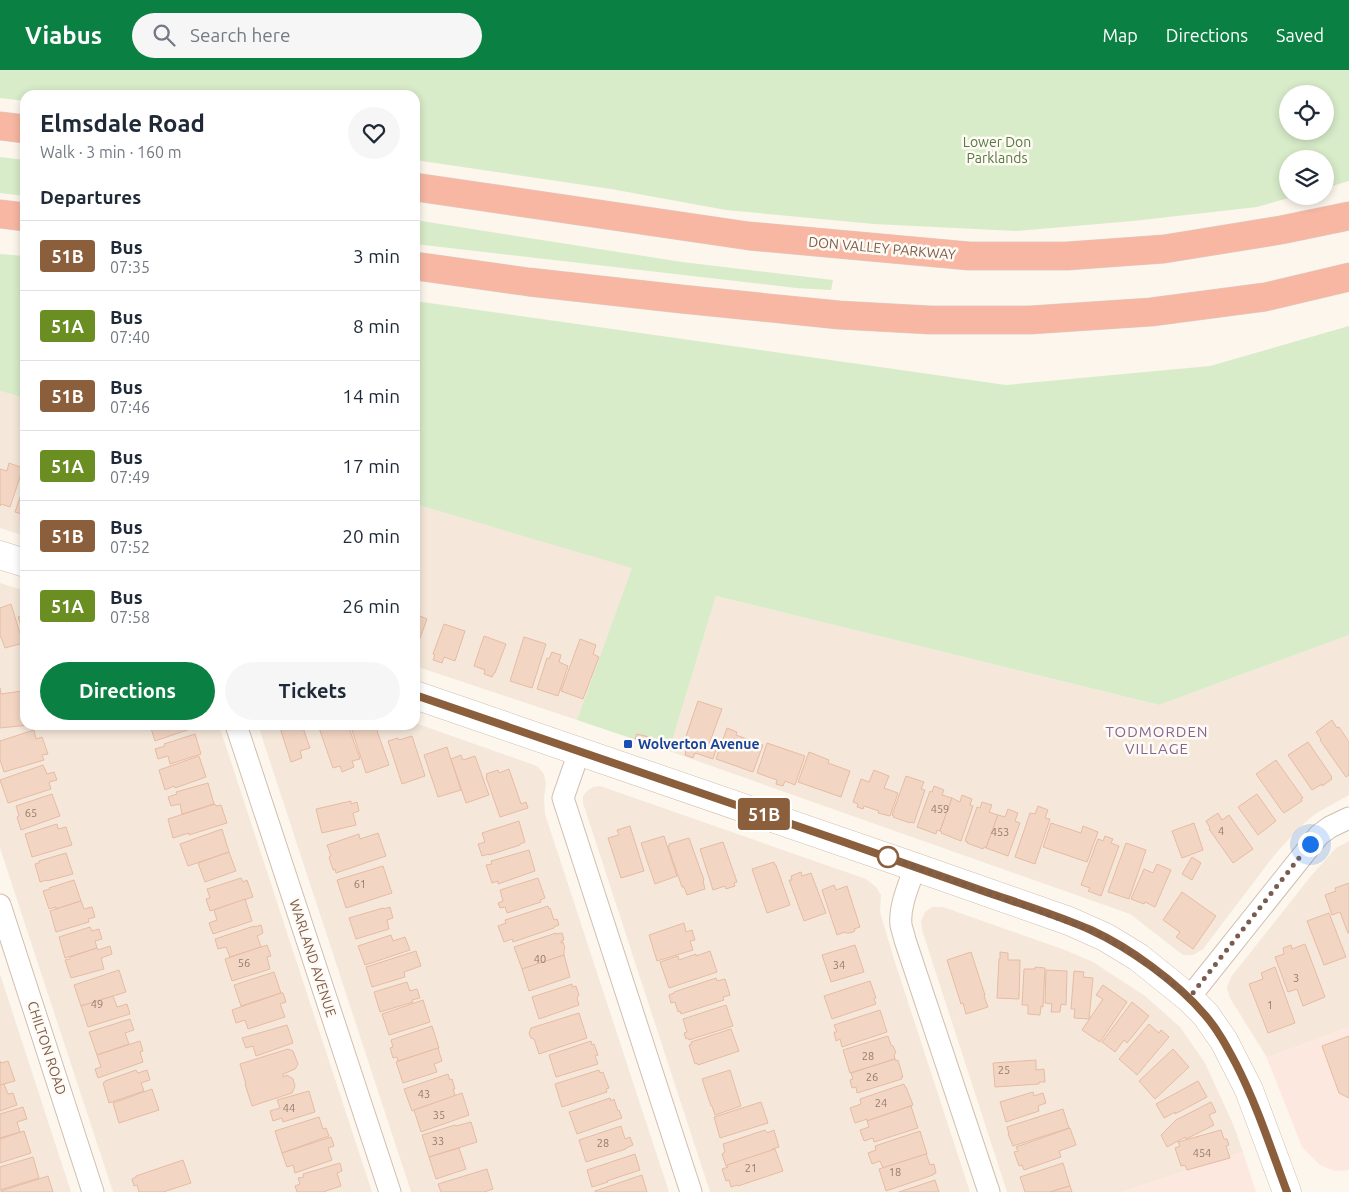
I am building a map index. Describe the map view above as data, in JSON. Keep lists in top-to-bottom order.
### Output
{
  "streets": {
    "highway": ["DON VALLEY PARKWAY"],
    "street": ["WARLAND AVENUE", "CHILTON ROAD"]
  },
  "districts": ["TODMORDEN VILLAGE"],
  "parks": ["Lower Don Parklands"],
  "places": {
    "transit": ["Wolverton Avenue"]
  },
  "lines": ["bus line 51B"],
  "house_numbers": [
    "459",
    "65",
    "4",
    "453",
    "61",
    "40",
    "56",
    "34",
    "3",
    "49",
    "1",
    "28",
    "25",
    "26",
    "43",
    "24",
    "44",
    "35",
    "33",
    "28",
    "454",
    "21",
    "18"
  ],
  "page": {
    "header": "Viabus",
    "search": "Search here",
    "nav": ["Map", "Directions", "Saved"],
    "on_map": "51B",
    "heading": [
      ["Elmsdale Road", "Walk · 3 min · 160 m"],
      "Departures"
    ],
    "list": [
      {
        "mark": "51B",
        "name": "Bus",
        "note": "07:35",
        "value": "3 min"
      },
      {
        "mark": "51A",
        "name": "Bus",
        "note": "07:40",
        "value": "8 min"
      },
      {
        "mark": "51B",
        "name": "Bus",
        "note": "07:46",
        "value": "14 min"
      },
      {
        "mark": "51A",
        "name": "Bus",
        "note": "07:49",
        "value": "17 min"
      },
      {
        "mark": "51B",
        "name": "Bus",
        "note": "07:52",
        "value": "20 min"
      },
      {
        "mark": "51A",
        "name": "Bus",
        "note": "07:58",
        "value": "26 min"
      }
    ],
    "buttons": ["Directions", "Tickets"]
  }
}
